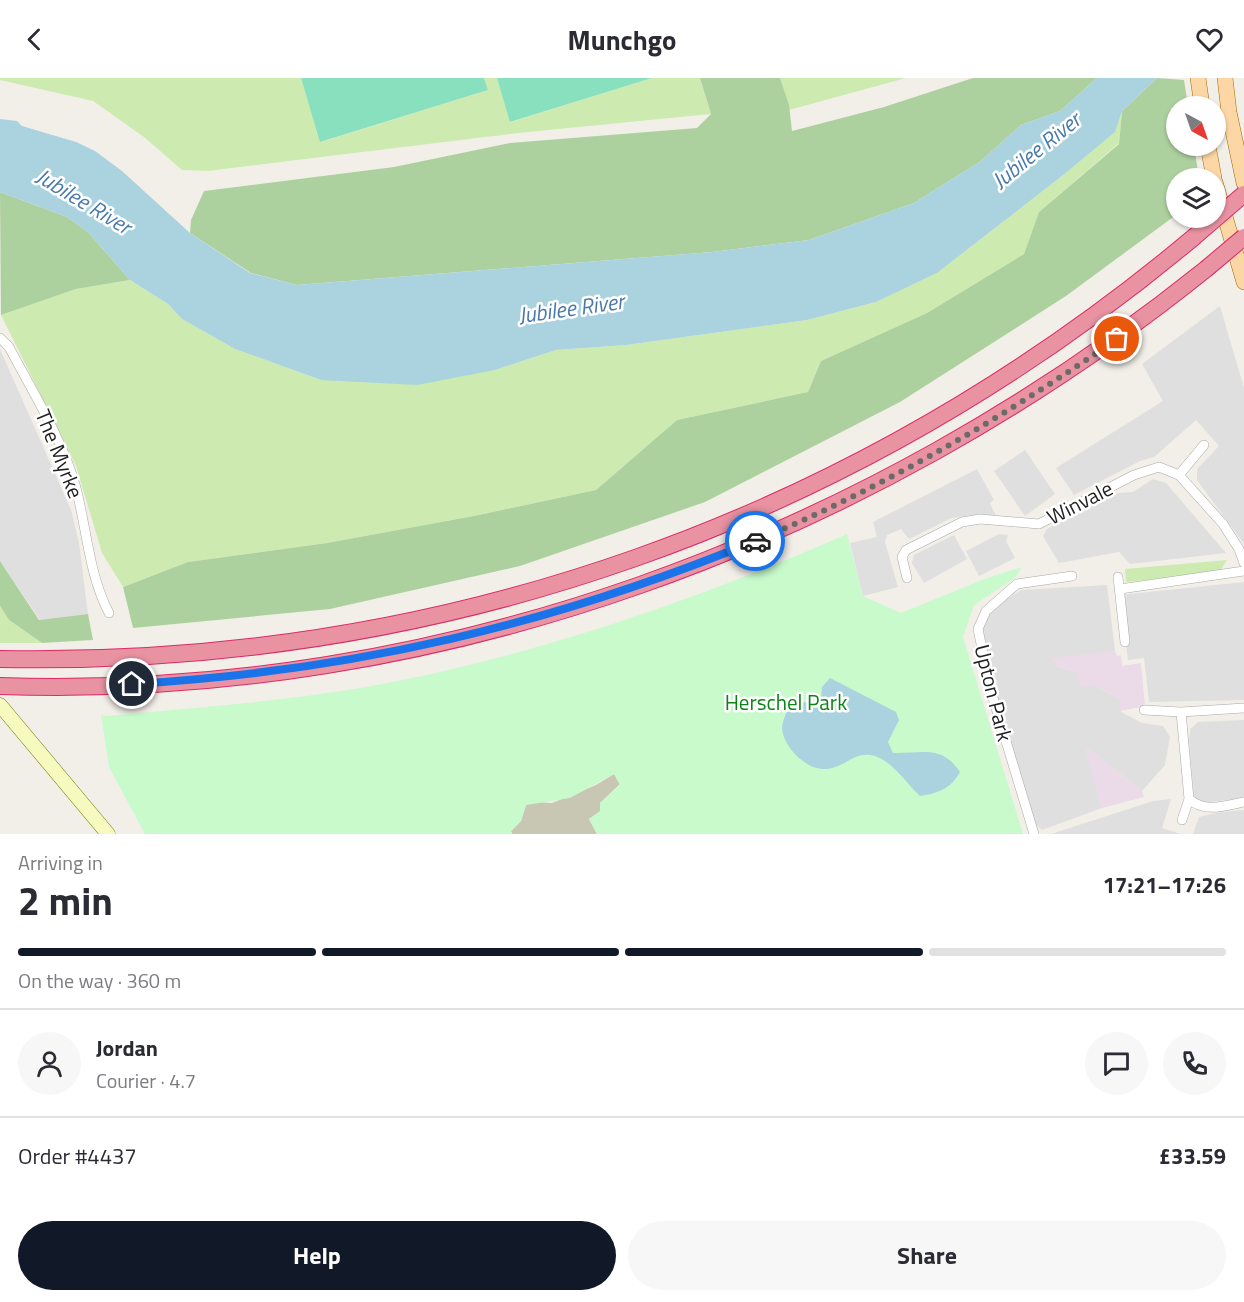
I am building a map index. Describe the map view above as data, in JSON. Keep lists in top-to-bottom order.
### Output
{
  "streets": {
    "street": ["The Myrke", "Winvale", "Upton Park"]
  },
  "water": ["Jubilee River"],
  "parks": ["Herschel Park"],
  "north": "bottom right",
  "page": {
    "header": "Munchgo",
    "heading": ["2 min", "Arriving in", "17:21–17:26"],
    "panel": [
      "Jordan",
      "Courier · 4.7",
      "Order #4437",
      "£33.59"
    ],
    "bar": "On the way · 360 m",
    "buttons": ["Help", "Share"]
  }
}
